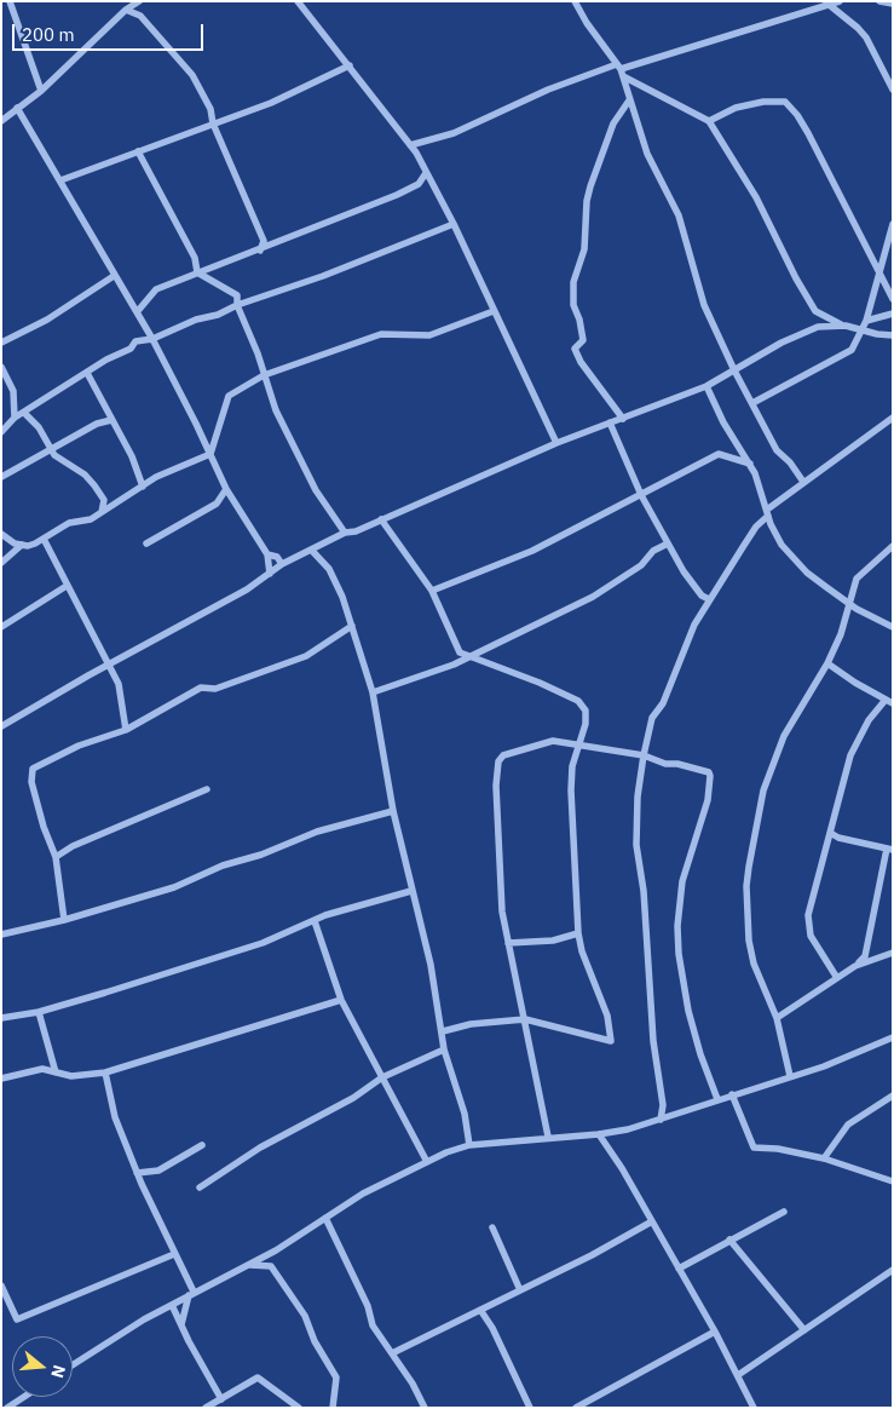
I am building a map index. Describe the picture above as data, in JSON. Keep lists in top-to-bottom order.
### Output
{
  "scale_bar": "200 m",
  "north": "right"
}
